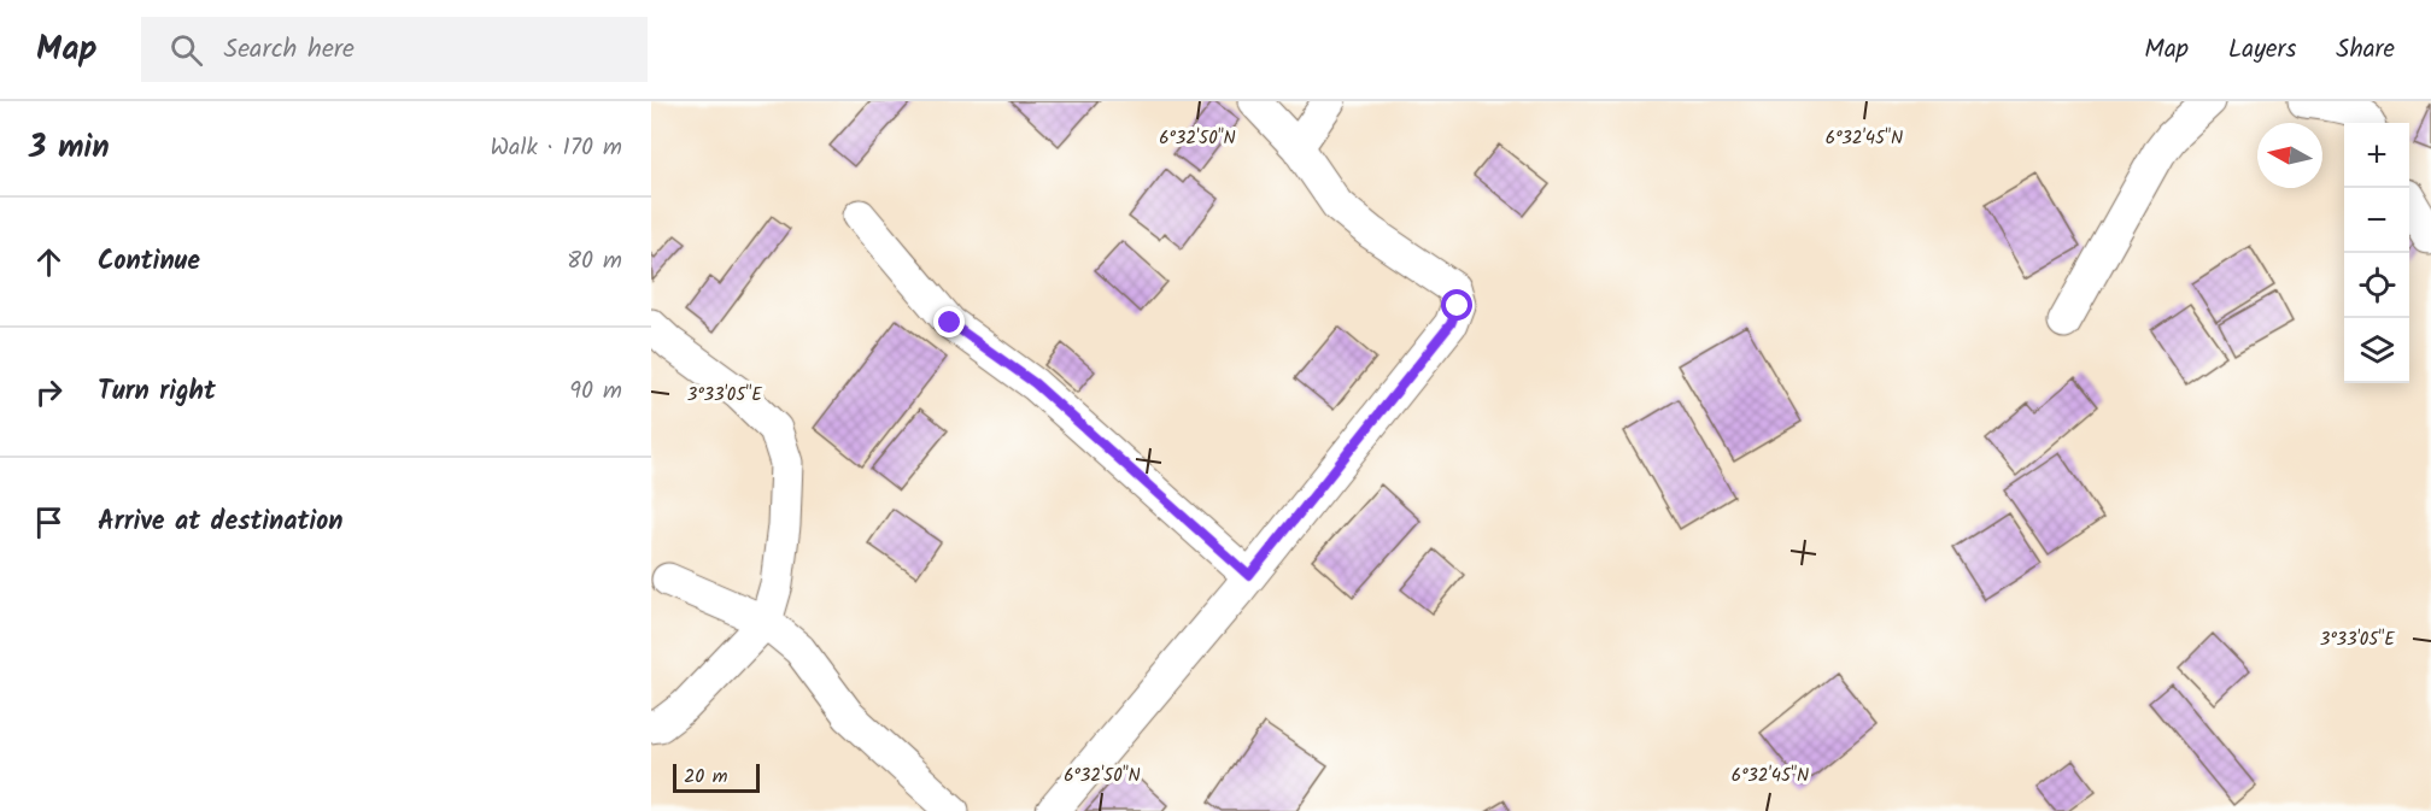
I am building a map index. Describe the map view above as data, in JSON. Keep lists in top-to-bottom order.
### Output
{
  "scale_bar": "20 m",
  "north": "left",
  "page": {
    "header": "Map",
    "search": "Search here",
    "nav": ["Map", "Layers", "Share"],
    "heading": ["3 min", "Walk · 170 m"],
    "map_buttons": ["+", "−"],
    "list": [
      ["Continue", "80 m"],
      ["Turn right", "90 m"],
      "Arrive at destination"
    ],
    "scale": "20 m"
  },
  "coordinates": ["6°32'50\"N", "6°32'45\"N", "3°33'05\"E"]
}
